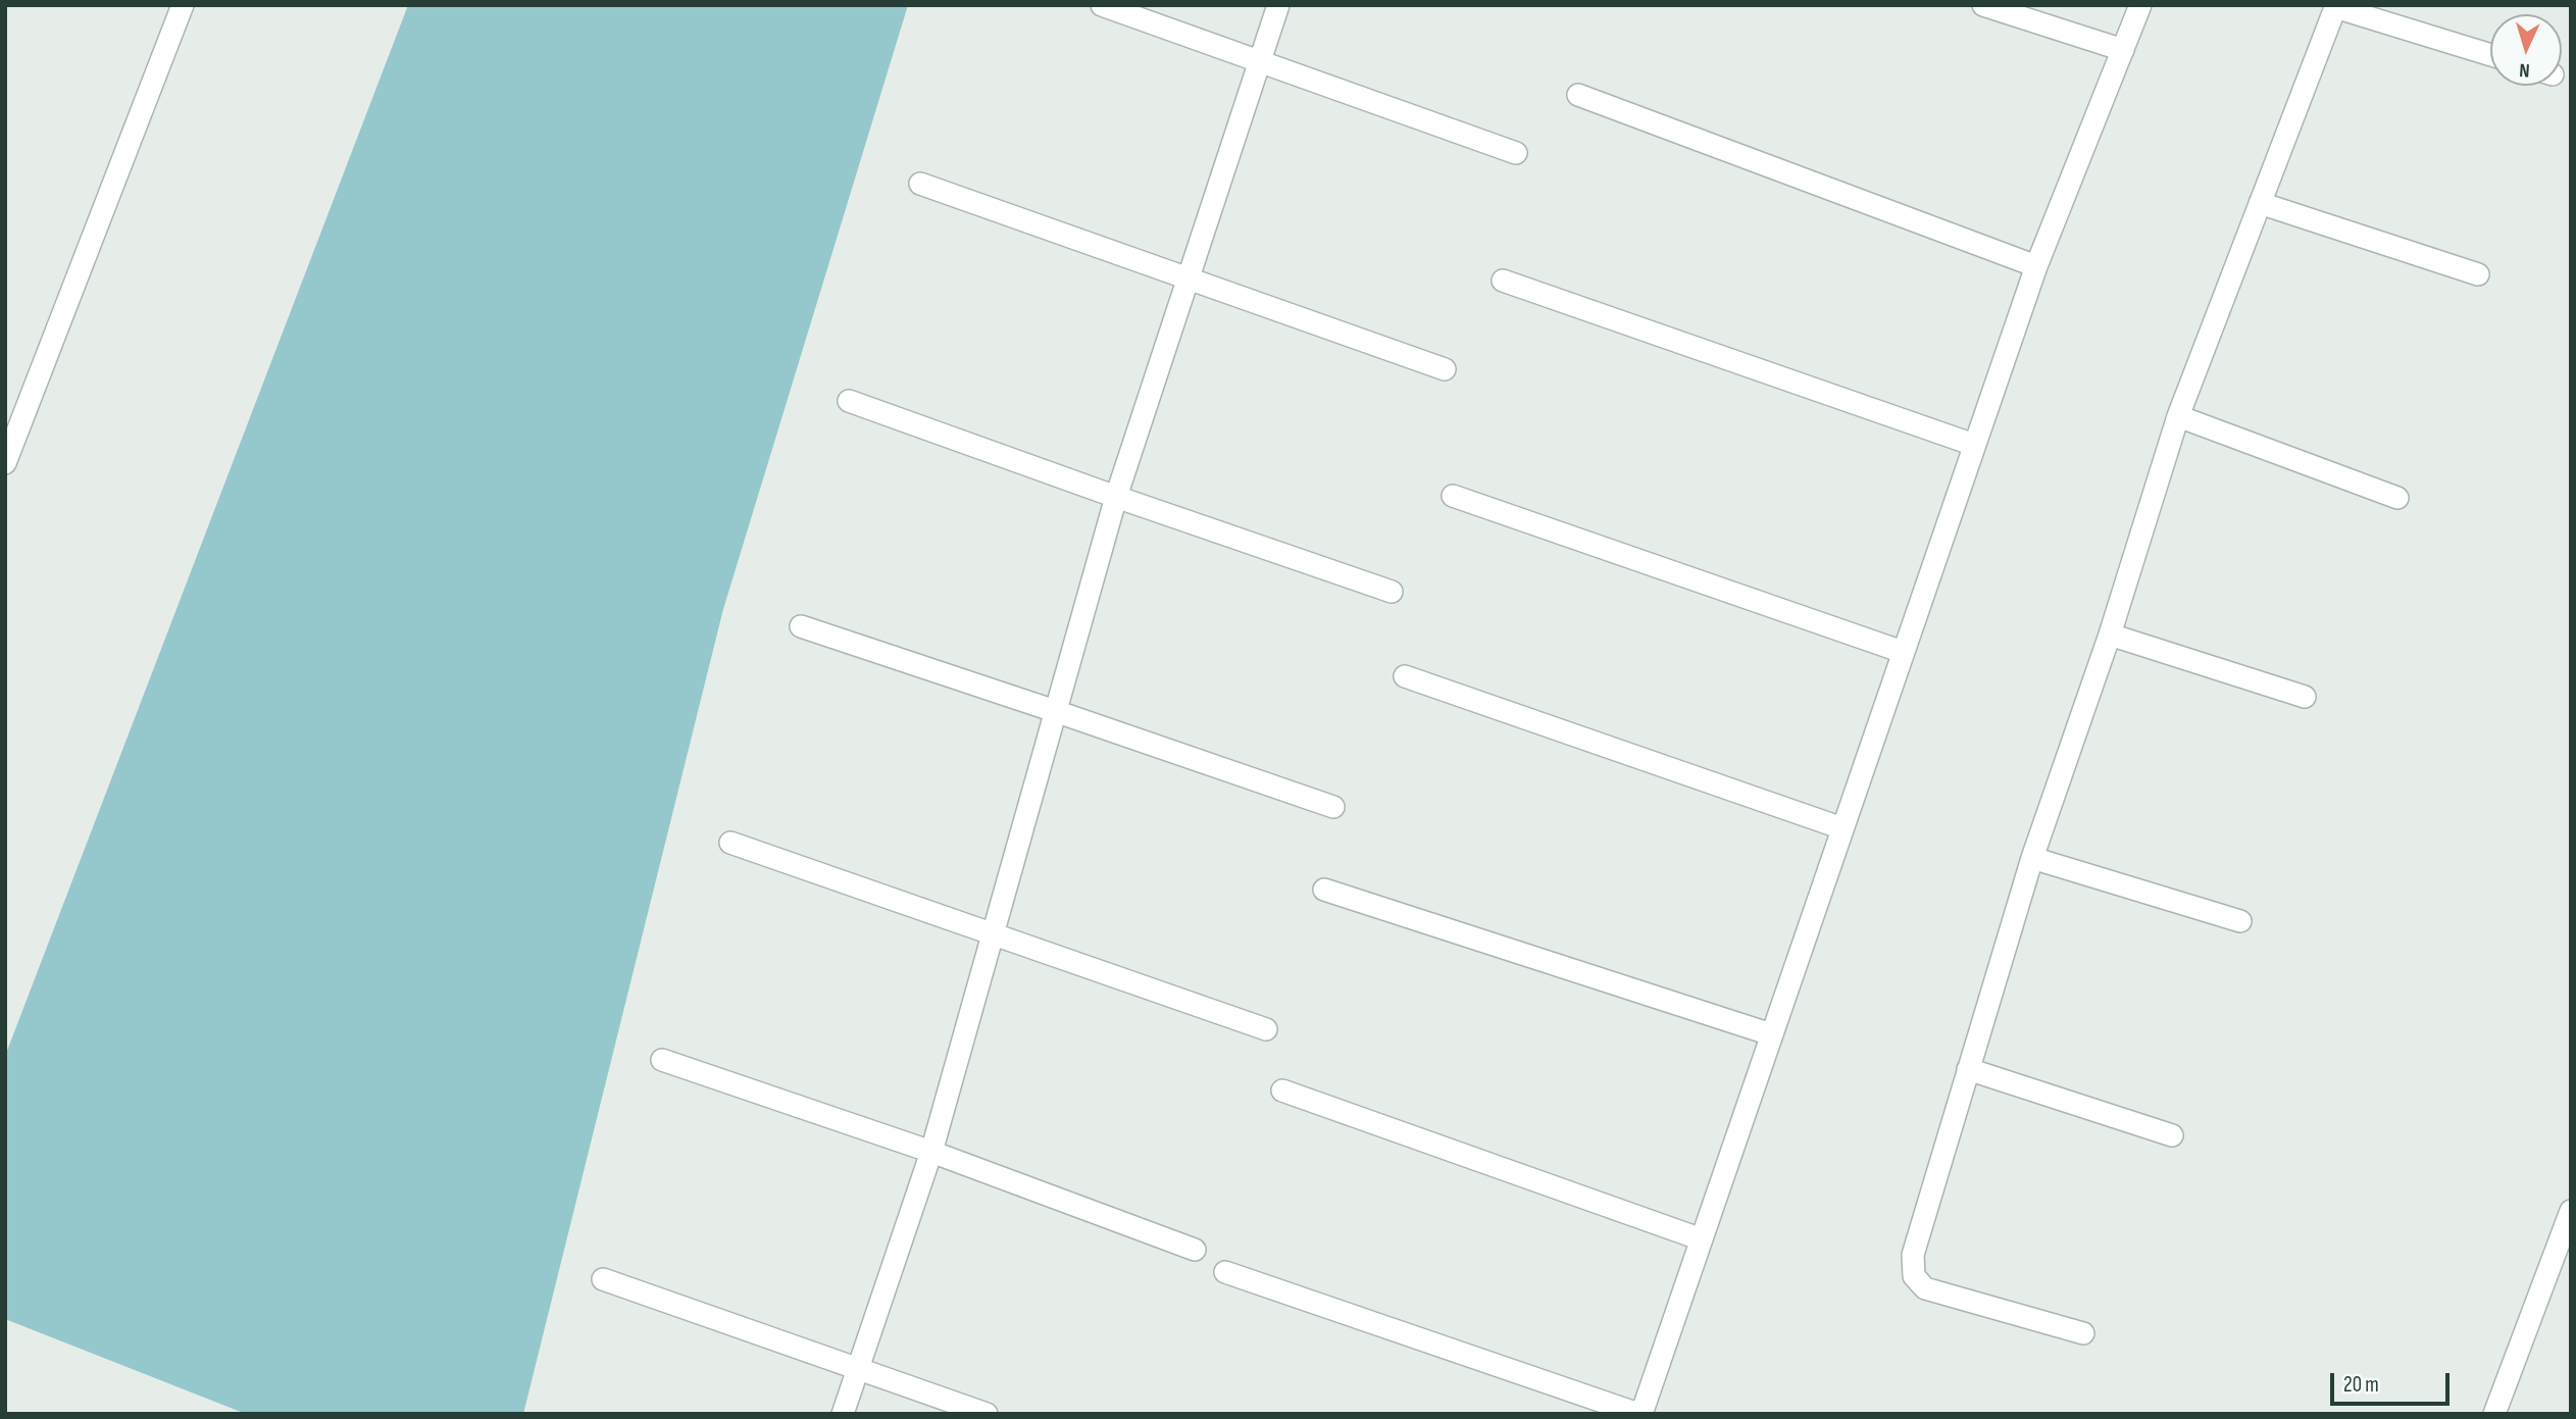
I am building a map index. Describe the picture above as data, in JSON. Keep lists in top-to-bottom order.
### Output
{
  "scale_bar": "20 m",
  "north": "bottom"
}
